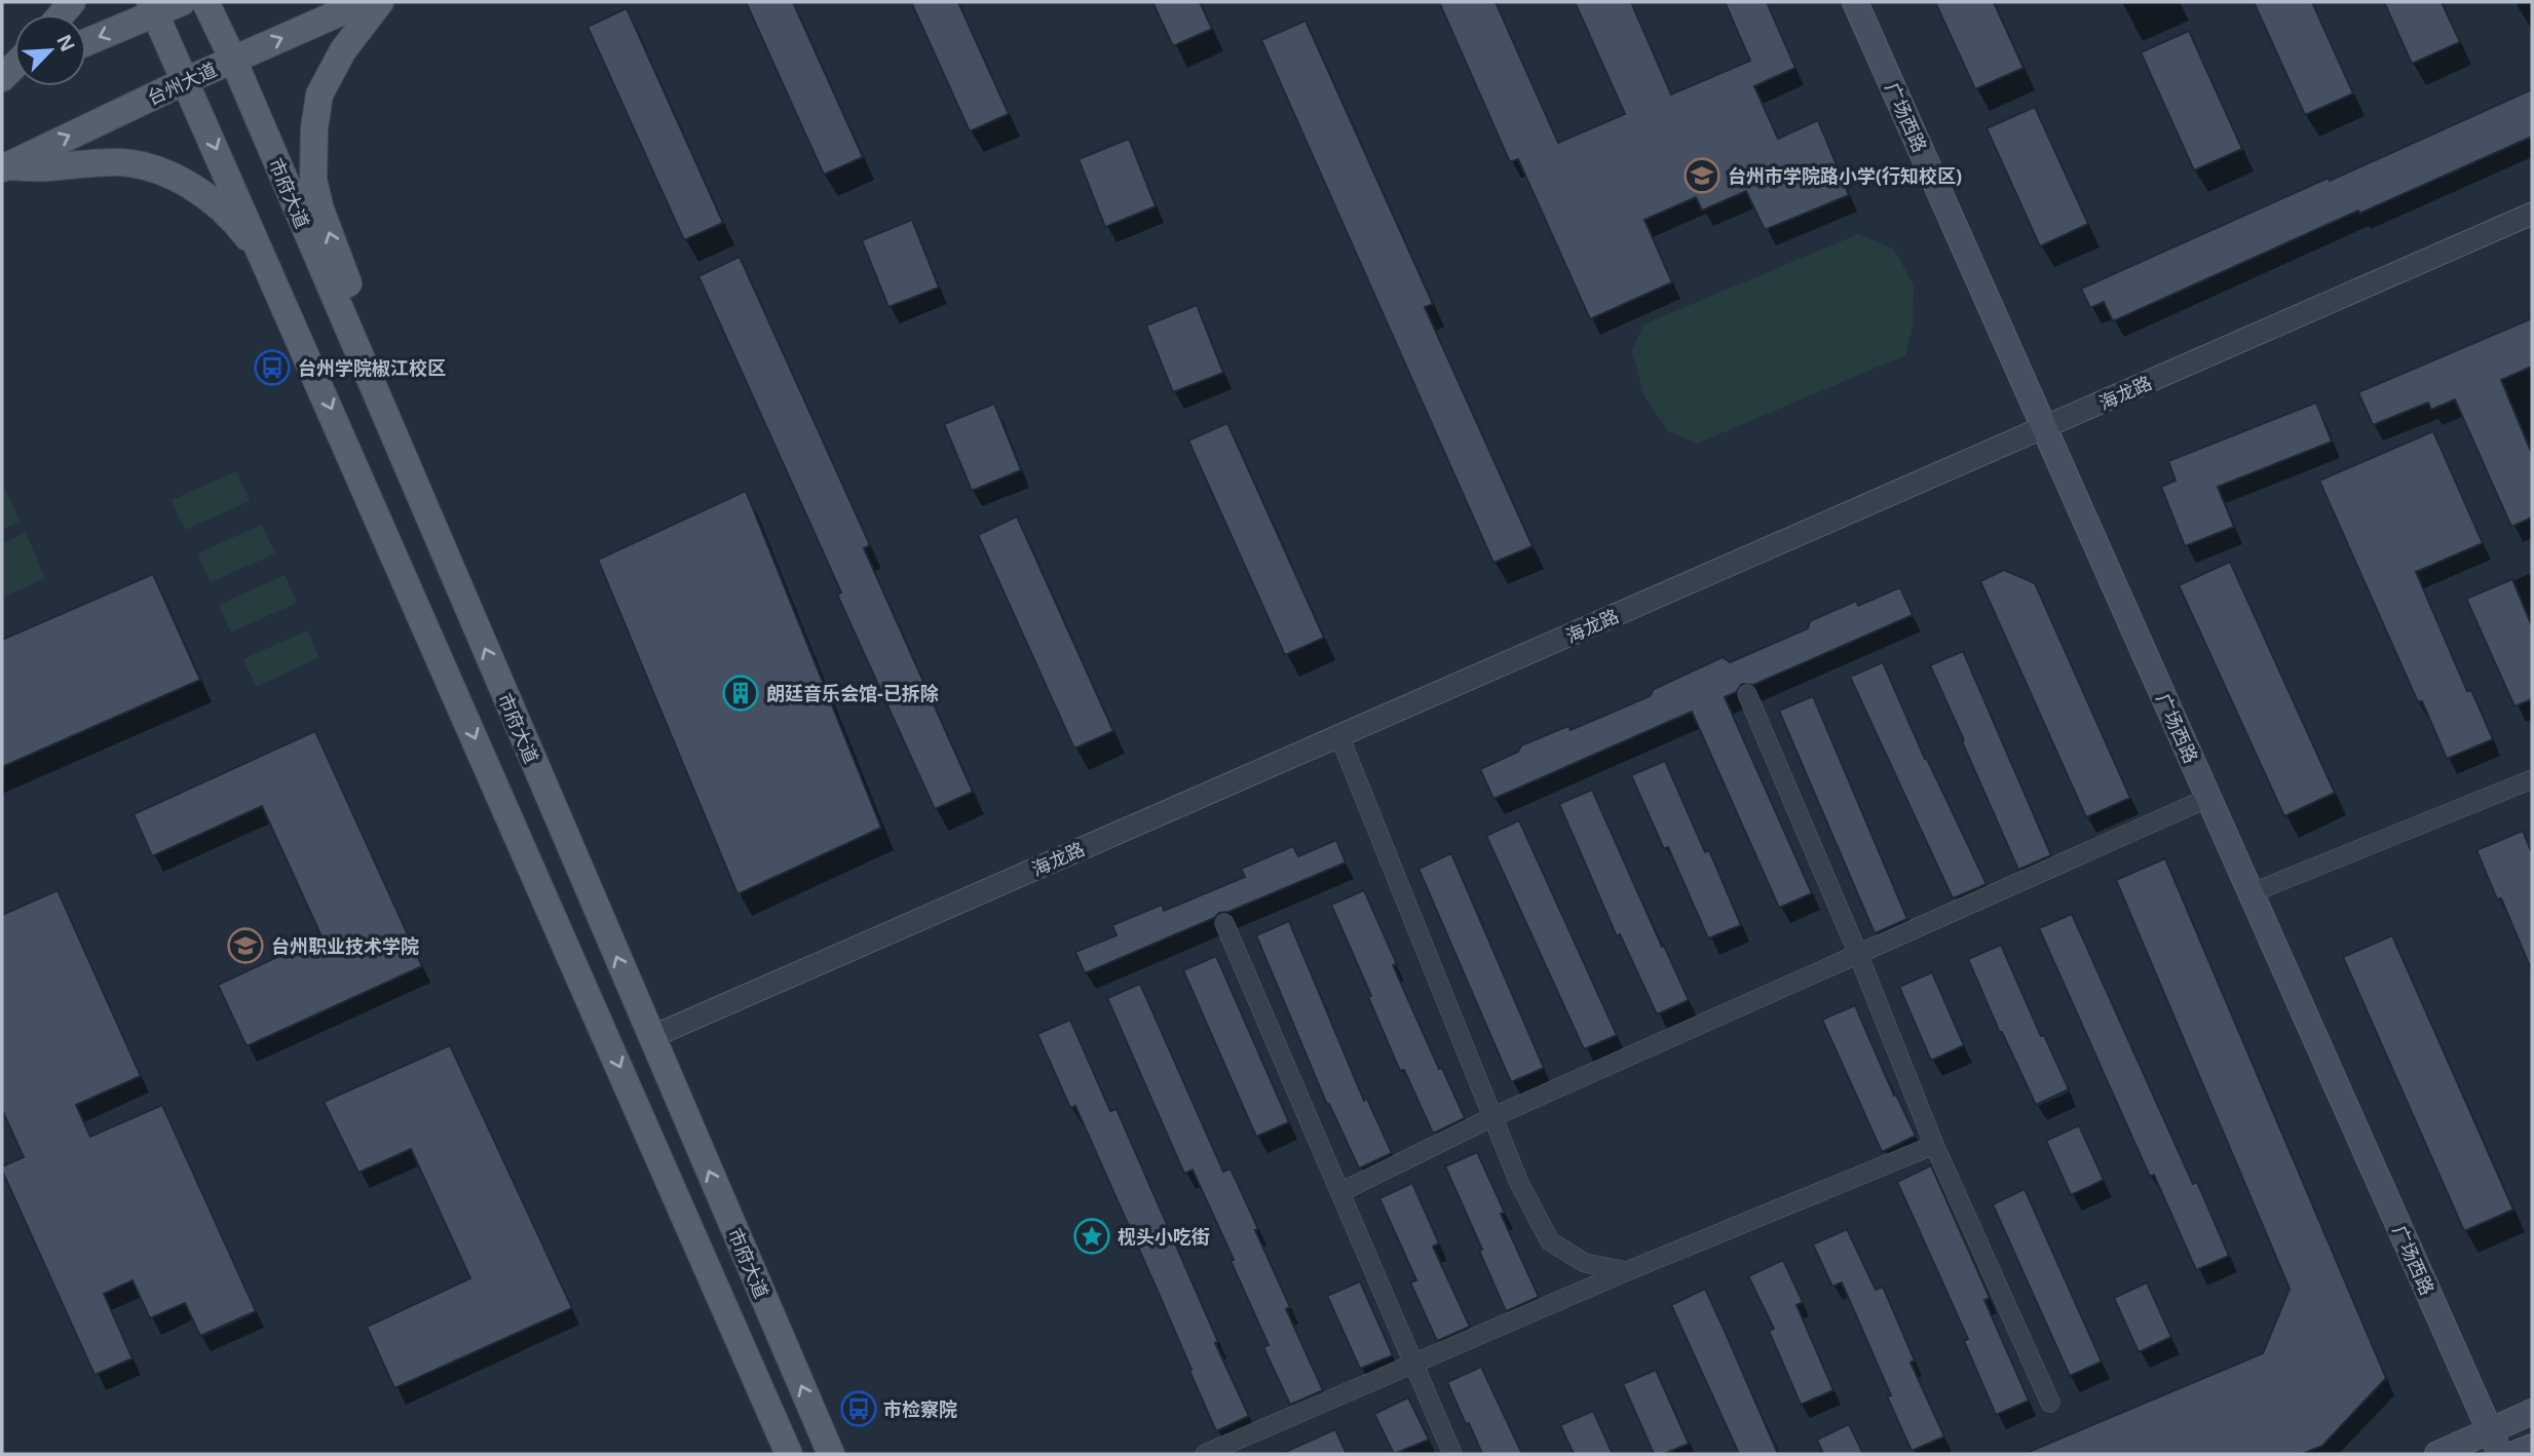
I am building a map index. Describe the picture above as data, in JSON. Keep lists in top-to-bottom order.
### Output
{
  "streets": {
    "main road": ["台州大道", "广场西路", "市府大道"],
    "street": ["海龙路"]
  },
  "crossings": [
    ["台州大道", "市府大道"],
    ["广场西路", "海龙路"],
    ["市府大道", "海龙路"]
  ],
  "one_way": ["台州大道"],
  "places": {
    "school or university": ["台州市学院路小学(行知校区)", "台州职业技术学院"],
    "bus stop": ["台州学院椒江校区", "市检察院"],
    "building": ["朗廷音乐会馆-已拆除"],
    "place": ["枧头小吃街"]
  },
  "north": "top right"
}
